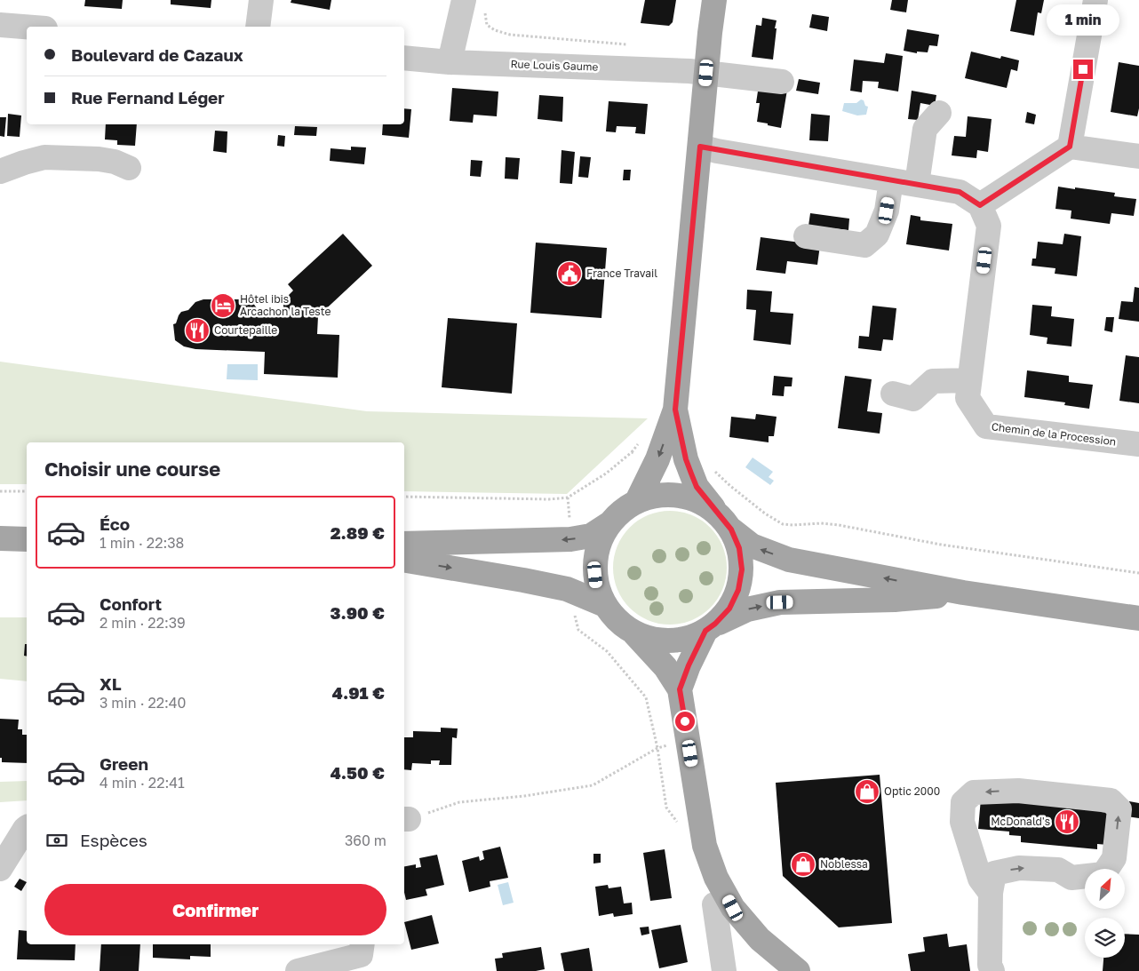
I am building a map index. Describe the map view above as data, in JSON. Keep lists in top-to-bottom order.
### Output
{
  "streets": {
    "street": ["Rue Louis Gaume", "Chemin de la Procession"]
  },
  "places": {
    "public building": ["France Travail"],
    "hotel": ["Hôtel ibis Arcachon la Teste"],
    "restaurant": ["Courtepaille", "McDonald's"],
    "shop": ["Optic 2000", "Noblessa"]
  },
  "north": "top right",
  "page": {
    "bubble": "1 min",
    "banner": ["Boulevard de Cazaux", "Rue Fernand Léger"],
    "heading": "Choisir une course",
    "list": [
      {
        "name": "Éco",
        "note": "1 min · 22:38",
        "value": "2.89 €"
      },
      {
        "name": "Confort",
        "note": "2 min · 22:39",
        "value": "3.90 €"
      },
      {
        "name": "XL",
        "note": "3 min · 22:40",
        "value": "4.91 €"
      },
      {
        "name": "Green",
        "note": "4 min · 22:41",
        "value": "4.50 €"
      }
    ],
    "pay": ["Espèces", "360 m"],
    "buttons": "Confirmer"
  }
}
